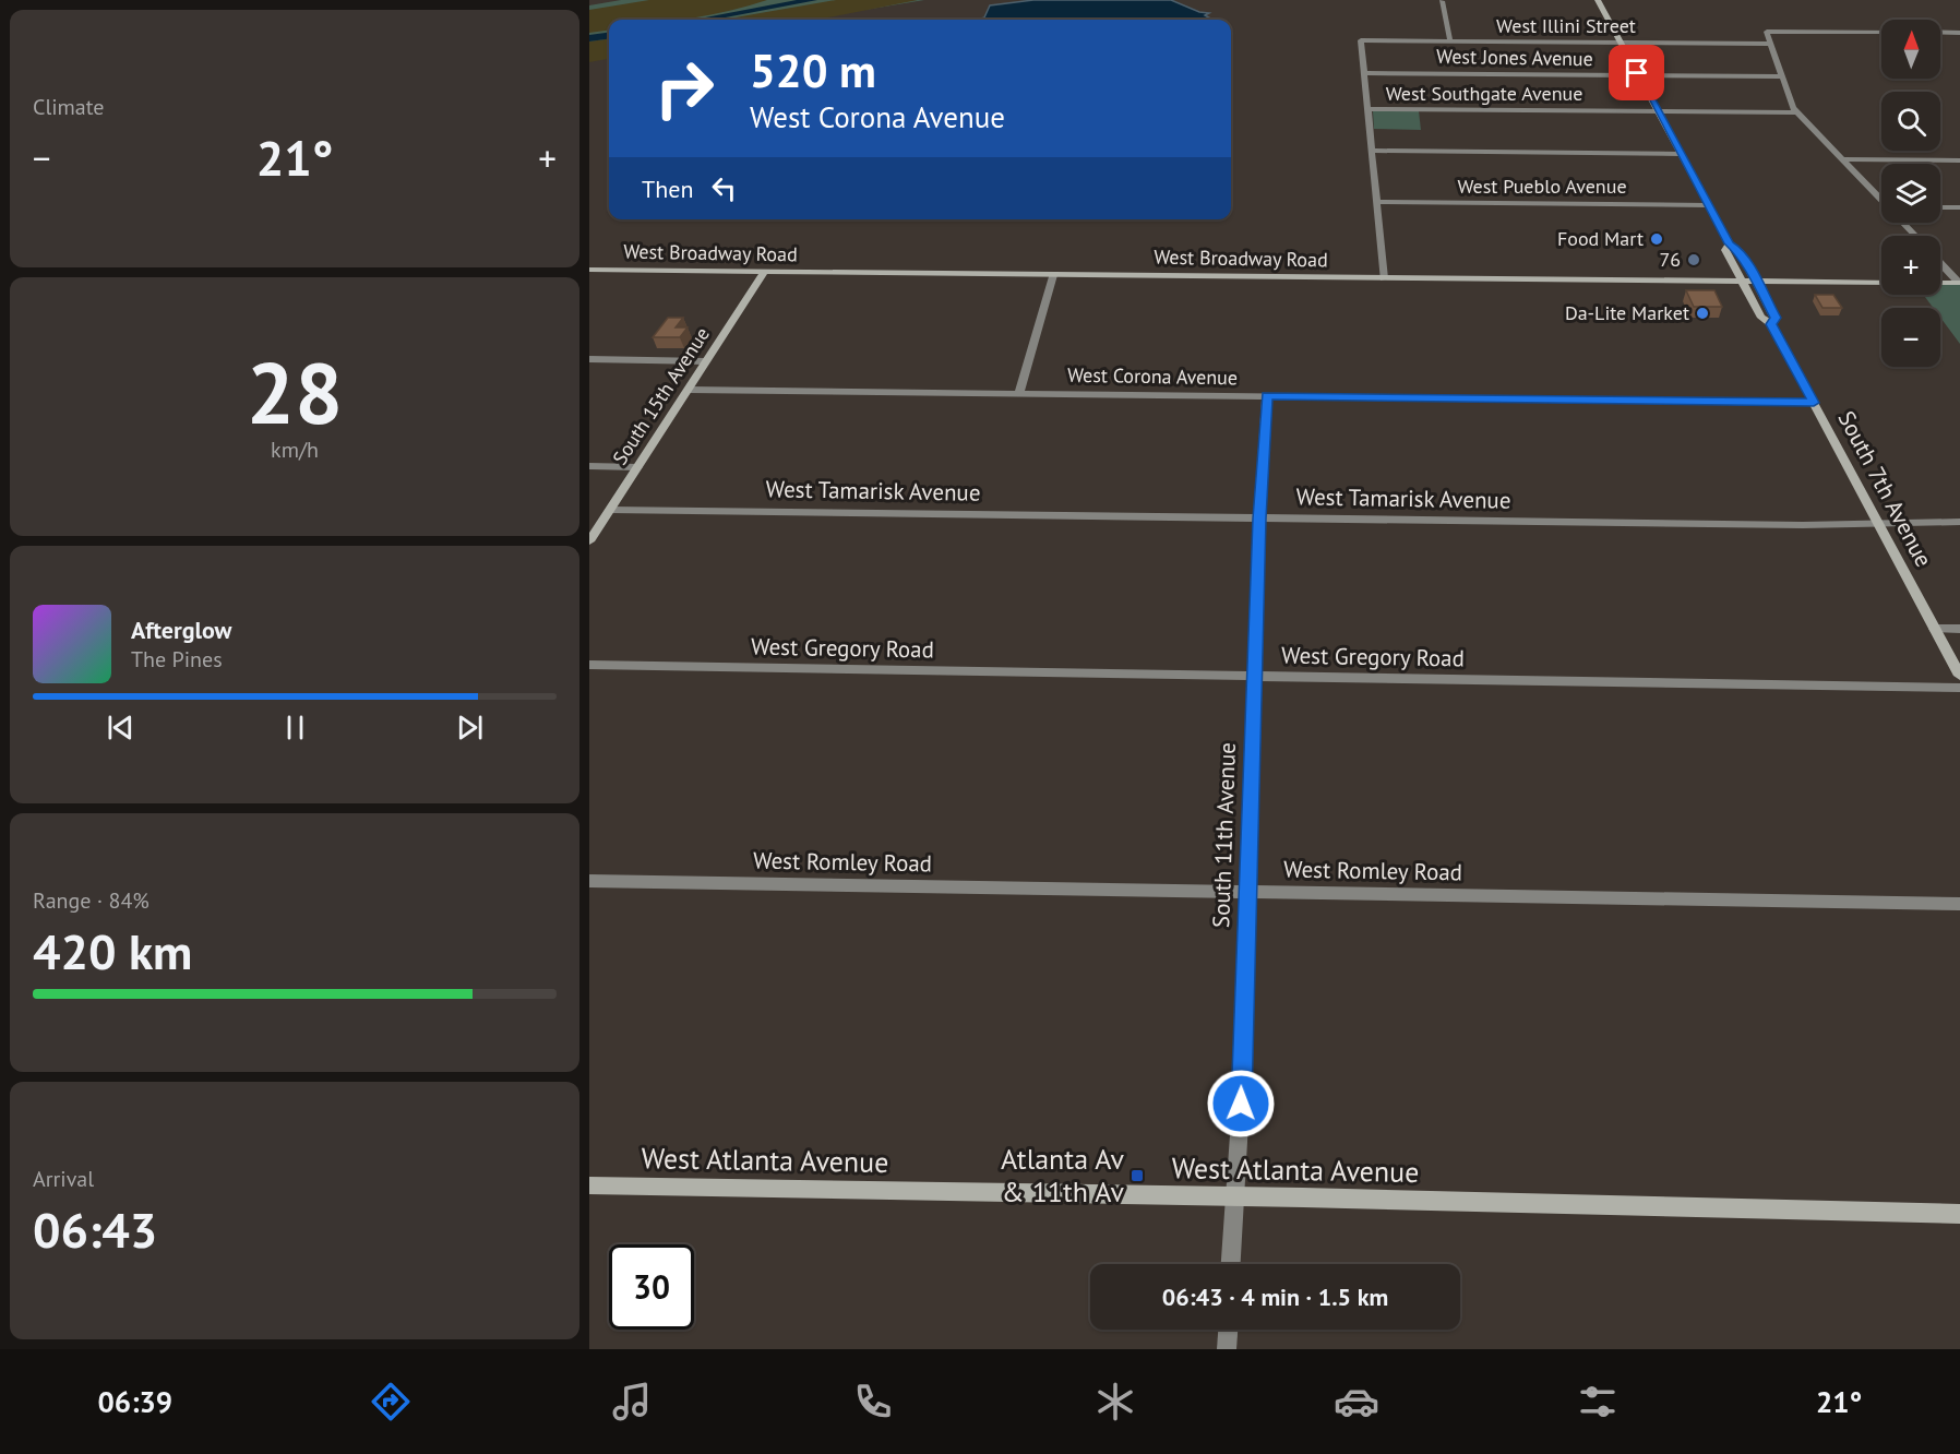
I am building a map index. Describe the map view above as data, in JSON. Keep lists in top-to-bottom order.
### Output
{
  "streets": {
    "main road": [
      "West Broadway Road",
      "South 15th Avenue",
      "South 7th Avenue",
      "West Atlanta Avenue"
    ],
    "street": [
      "West Illini Street",
      "West Jones Avenue",
      "West Southgate Avenue",
      "West Pueblo Avenue",
      "West Corona Avenue",
      "West Tamarisk Avenue",
      "West Gregory Road",
      "South 11th Avenue",
      "West Romley Road"
    ]
  },
  "crossings": [
    ["West Illini Street", "West Jones Avenue"],
    ["West Illini Street", "South 7th Avenue"],
    ["West Jones Avenue", "South 7th Avenue"],
    ["West Southgate Avenue", "South 7th Avenue"],
    ["West Pueblo Avenue", "South 7th Avenue"],
    ["West Broadway Road", "South 15th Avenue"],
    ["West Broadway Road", "South 7th Avenue"],
    ["West Corona Avenue", "South 15th Avenue"],
    ["West Corona Avenue", "South 7th Avenue"],
    ["West Corona Avenue", "South 11th Avenue"],
    ["South 15th Avenue", "West Tamarisk Avenue"],
    ["South 7th Avenue", "West Tamarisk Avenue"],
    ["West Tamarisk Avenue", "South 11th Avenue"],
    ["West Gregory Road", "South 11th Avenue"],
    ["South 11th Avenue", "West Romley Road"],
    ["South 11th Avenue", "West Atlanta Avenue"]
  ],
  "places": {
    "other": ["Food Mart", "76", "Da-Lite Market"],
    "transit": ["Atlanta Av & 11th Av"]
  },
  "north": "top",
  "page": {
    "tile": [
      "Climate",
      ["28", "km/h"],
      ["Range · 84%", "420 km"],
      ["Arrival", "06:43"]
    ],
    "map_buttons": ["+", "−"],
    "turn": ["520 m", "West Corona Avenue"],
    "heat": ["−", "21°", "+"],
    "then": "Then",
    "song": ["Afterglow", "The Pines"],
    "limit": "30",
    "trip": "06:43 · 4 min · 1.5 km",
    "tabs": ["06:39", "21°"]
  }
}
